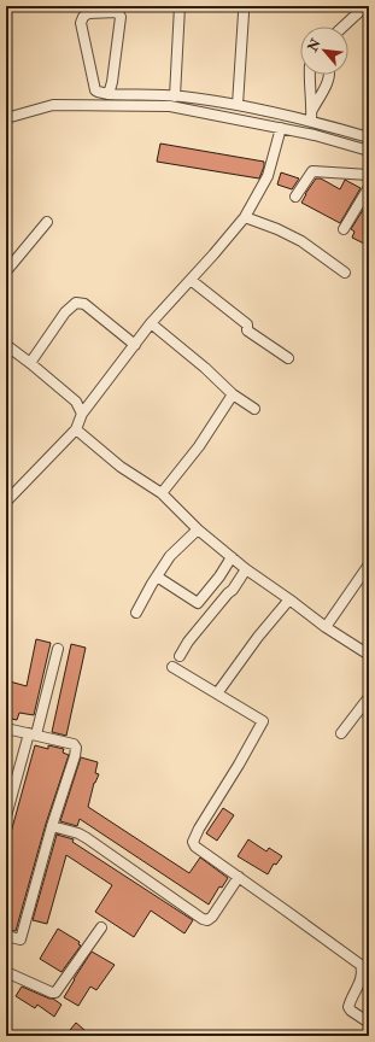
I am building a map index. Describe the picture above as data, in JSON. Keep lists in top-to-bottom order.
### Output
{
  "north": "top left"
}
